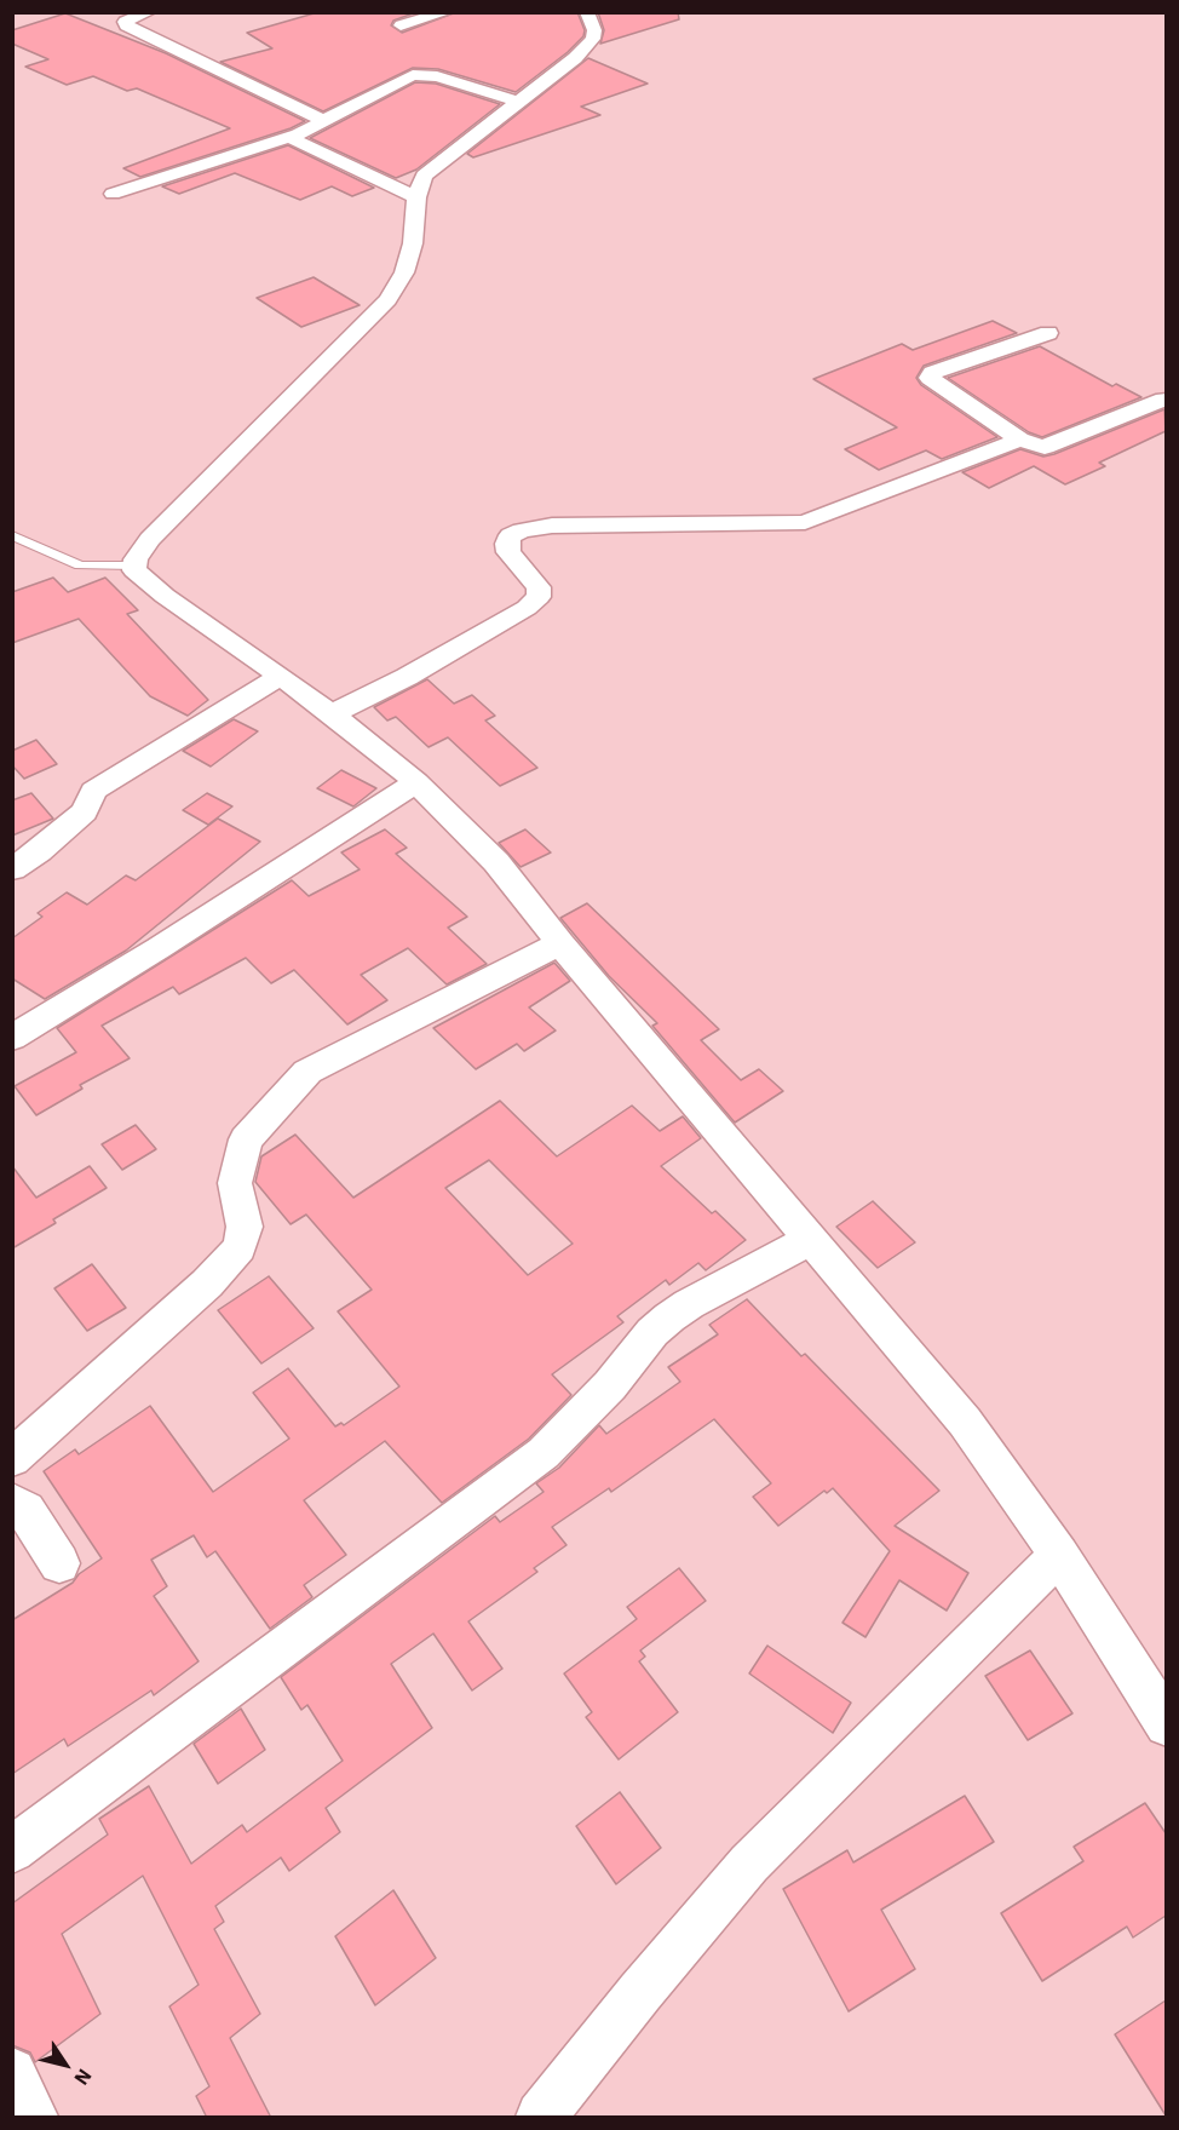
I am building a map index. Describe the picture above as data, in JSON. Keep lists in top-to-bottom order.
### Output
{
  "north": "bottom right"
}
